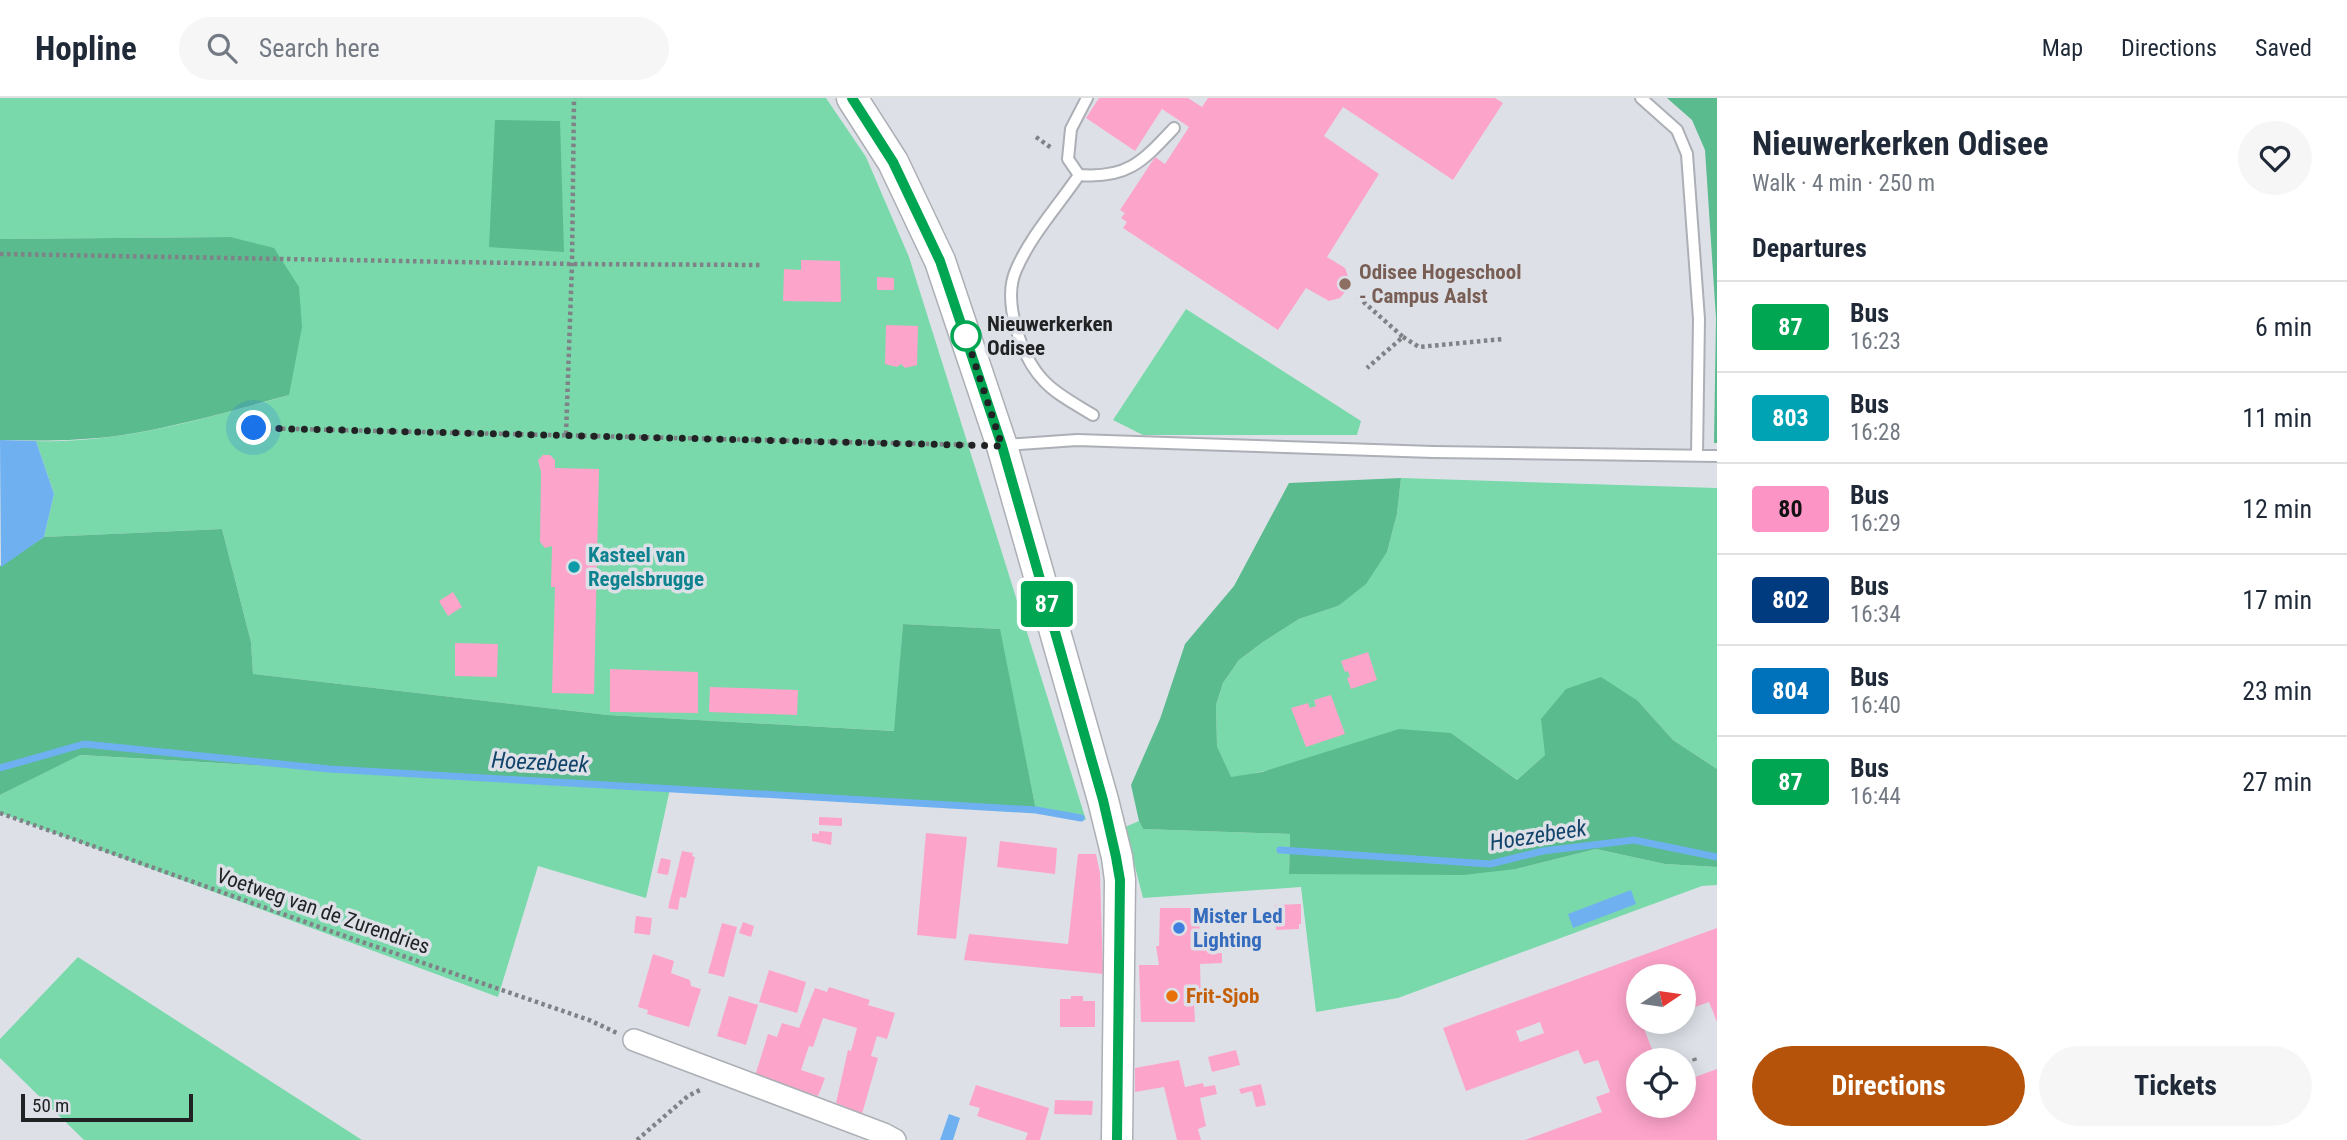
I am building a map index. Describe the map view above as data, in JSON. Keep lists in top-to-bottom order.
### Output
{
  "streets": {
    "path": ["Voetweg van de Zurendries"]
  },
  "water": ["Hoezebeek"],
  "places": [
    "Odisee Hogeschool - Campus Aalst",
    "Nieuwerkerken Odisee",
    "Kasteel van Regelsbrugge",
    "Mister Led Lighting",
    "Frit-Sjob"
  ],
  "lines": ["bus line 87"],
  "scale_bar": "50 m",
  "north": "right",
  "page": {
    "header": "Hopline",
    "search": "Search here",
    "nav": ["Map", "Directions", "Saved"],
    "on_map": "87",
    "heading": [
      ["Nieuwerkerken Odisee", "Walk · 4 min · 250 m"],
      "Departures"
    ],
    "list": [
      {
        "mark": "87",
        "name": "Bus",
        "note": "16:23",
        "value": "6 min"
      },
      {
        "mark": "803",
        "name": "Bus",
        "note": "16:28",
        "value": "11 min"
      },
      {
        "mark": "80",
        "name": "Bus",
        "note": "16:29",
        "value": "12 min"
      },
      {
        "mark": "802",
        "name": "Bus",
        "note": "16:34",
        "value": "17 min"
      },
      {
        "mark": "804",
        "name": "Bus",
        "note": "16:40",
        "value": "23 min"
      },
      {
        "mark": "87",
        "name": "Bus",
        "note": "16:44",
        "value": "27 min"
      }
    ],
    "buttons": ["Directions", "Tickets"],
    "scale": "50 m"
  }
}
